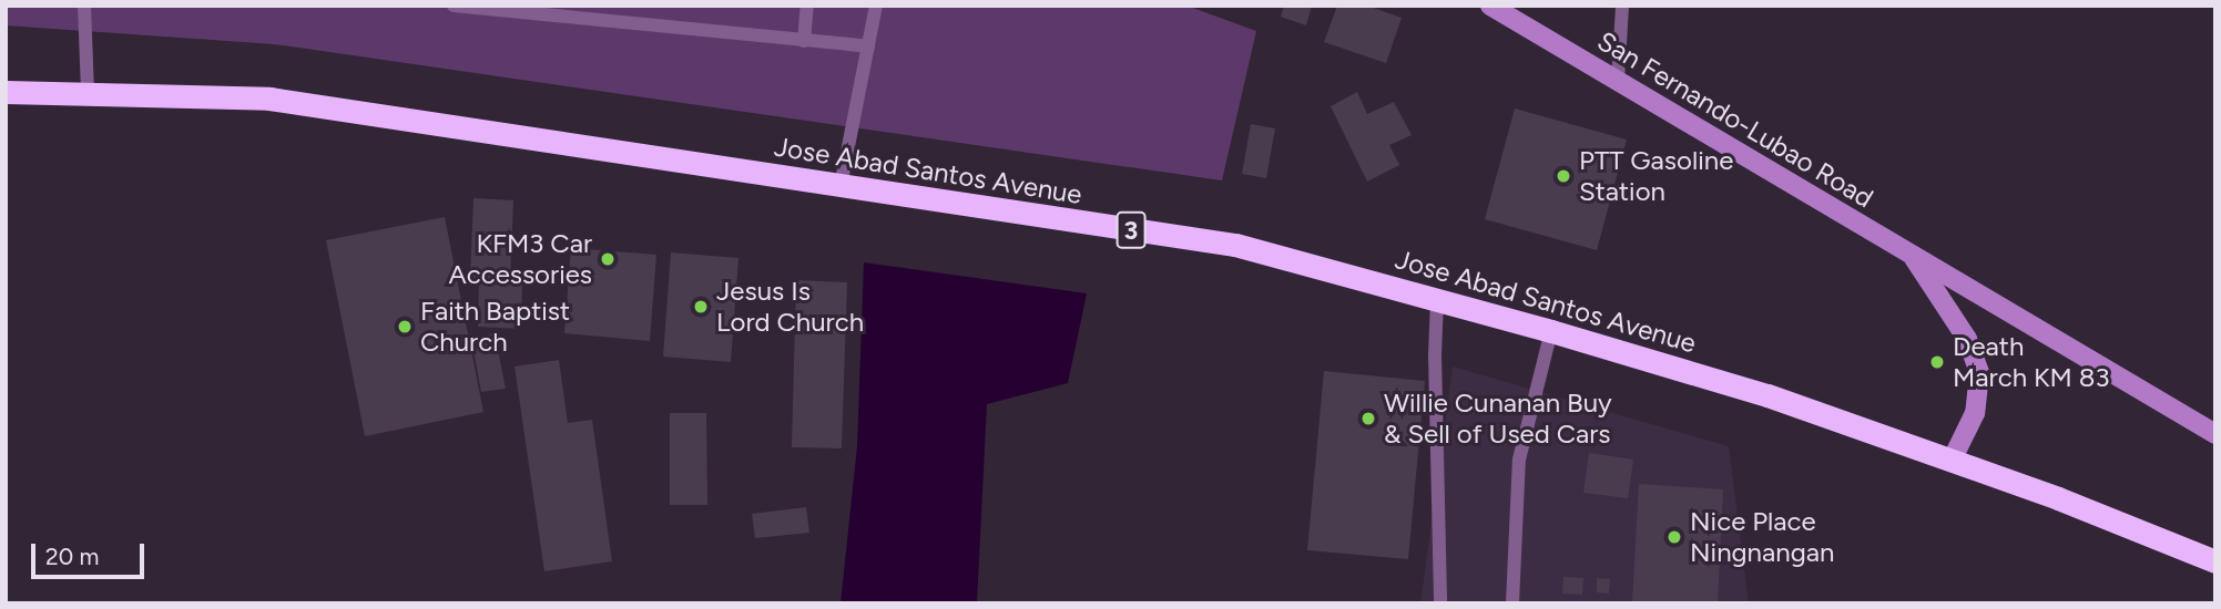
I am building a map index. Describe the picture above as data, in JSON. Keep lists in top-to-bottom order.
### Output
{
  "streets": {
    "highway": ["Jose Abad Santos Avenue", "3"],
    "main road": ["San Fernando-Lubao Road"]
  },
  "crossings": [
    ["San Fernando-Lubao Road", "Jose Abad Santos Avenue"]
  ],
  "places": [
    "PTT Gasoline Station",
    "KFM3 Car Accessories",
    "Jesus Is Lord Church",
    "Faith Baptist Church",
    "Death March KM 83",
    "Willie Cunanan Buy & Sell of Used Cars",
    "Nice Place Ningnangan"
  ],
  "scale_bar": "20 m"
}
